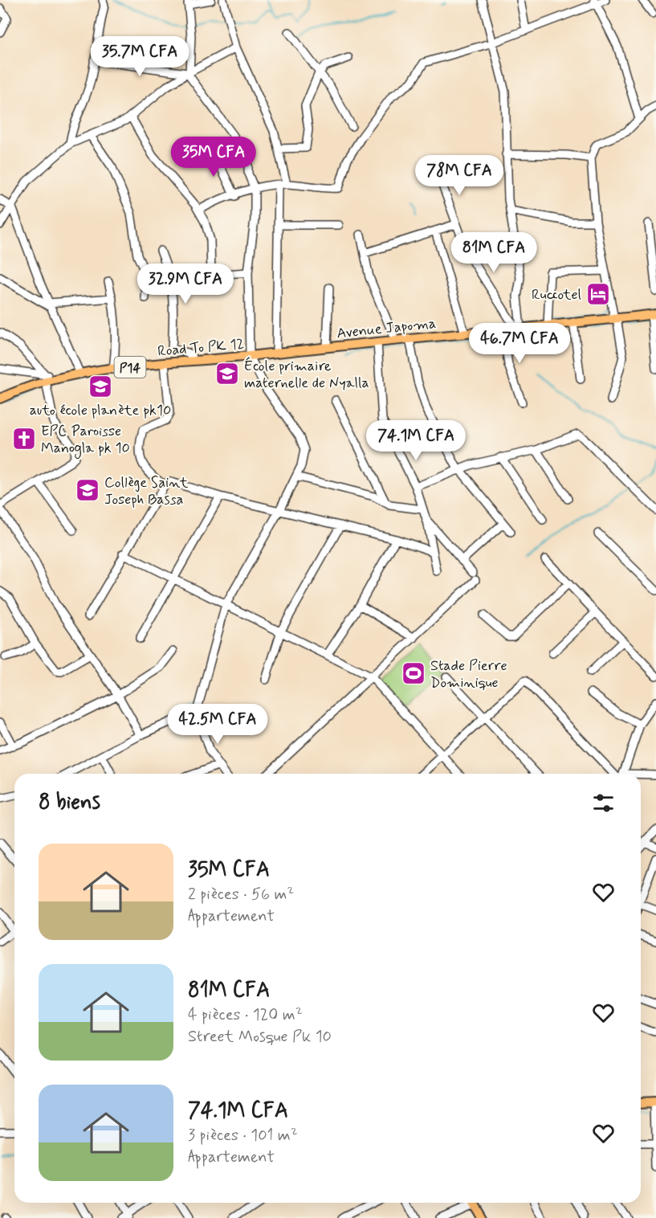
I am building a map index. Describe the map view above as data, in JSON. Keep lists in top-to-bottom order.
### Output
{
  "streets": {
    "main road": ["Avenue Japoma", "Road To PK 12", "P14"]
  },
  "crossings": [
    ["Avenue Japoma", "Road To PK 12"]
  ],
  "places": {
    "hotel": ["Ruccotel"],
    "school or university": ["École primaire maternelle de Nyalla", "auto école planète pk10", "Collège Saint Joseph Bassa"],
    "church": ["EPC Paroisse Manogla pk 10"],
    "sports": ["Stade Pierre Dominique"]
  },
  "page": {
    "price": [
      "35.7M CFA",
      "35M CFA",
      "78M CFA",
      "81M CFA",
      "32.9M CFA",
      "46.7M CFA",
      "74.1M CFA",
      "42.5M CFA"
    ],
    "heading": "8 biens",
    "list": [
      {
        "name": "35M CFA",
        "note": "2 pièces · 56 m² · Appartement"
      },
      {
        "name": "81M CFA",
        "note": "4 pièces · 120 m² · Street Mosque Pk 10"
      },
      {
        "name": "74.1M CFA",
        "note": "3 pièces · 101 m² · Appartement"
      }
    ]
  }
}
